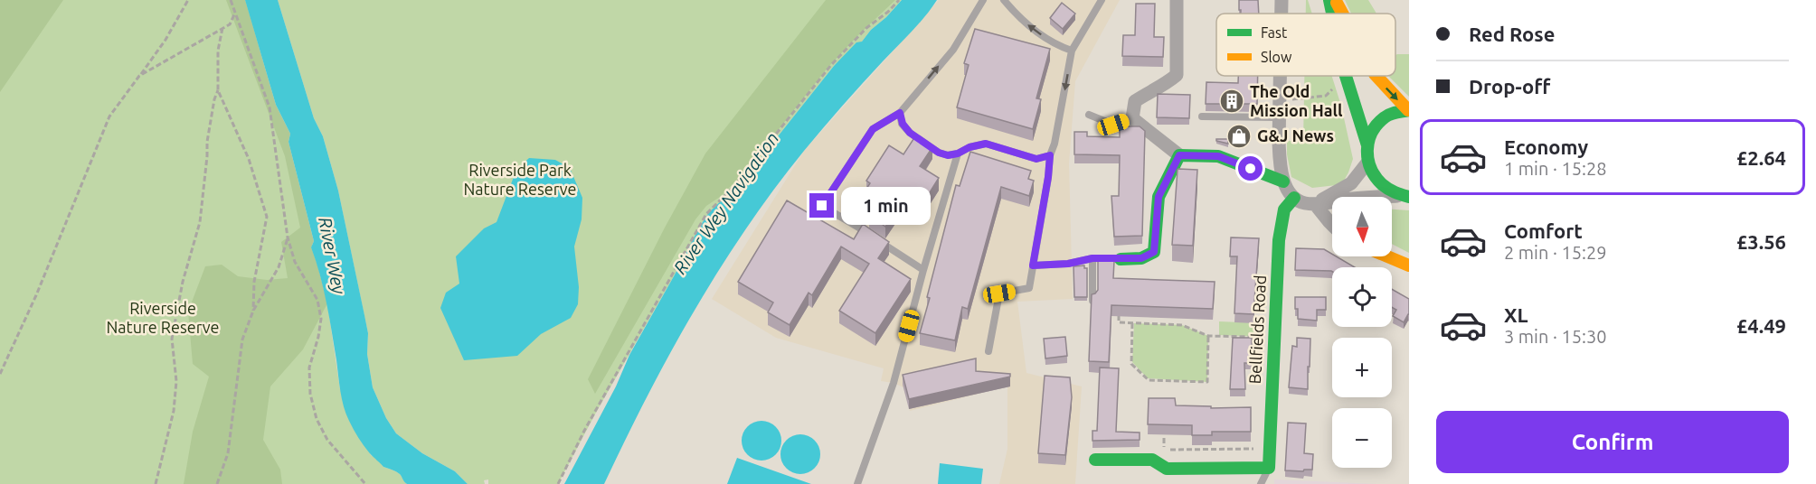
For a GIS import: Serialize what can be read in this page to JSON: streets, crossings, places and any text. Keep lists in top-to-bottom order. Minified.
{"streets":{"street":["Bellfields Road"]},"water":["River Wey Navigation","River Wey"],"parks":["Riverside Park Nature Reserve","Riverside Nature Reserve"],"places":{"building":["The Old Mission Hall"],"shop":["G&J News"]},"legend":["Fast","Slow"],"north":"bottom","page":{"banner":["Red Rose","Drop-off"],"list":[{"name":"Economy","note":"1 min · 15:28","value":"£2.64"},{"name":"Comfort","note":"2 min · 15:29","value":"£3.56"},{"name":"XL","note":"3 min · 15:30","value":"£4.49"}],"bubble":"1 min","map_buttons":["+","−"],"buttons":"Confirm"}}
